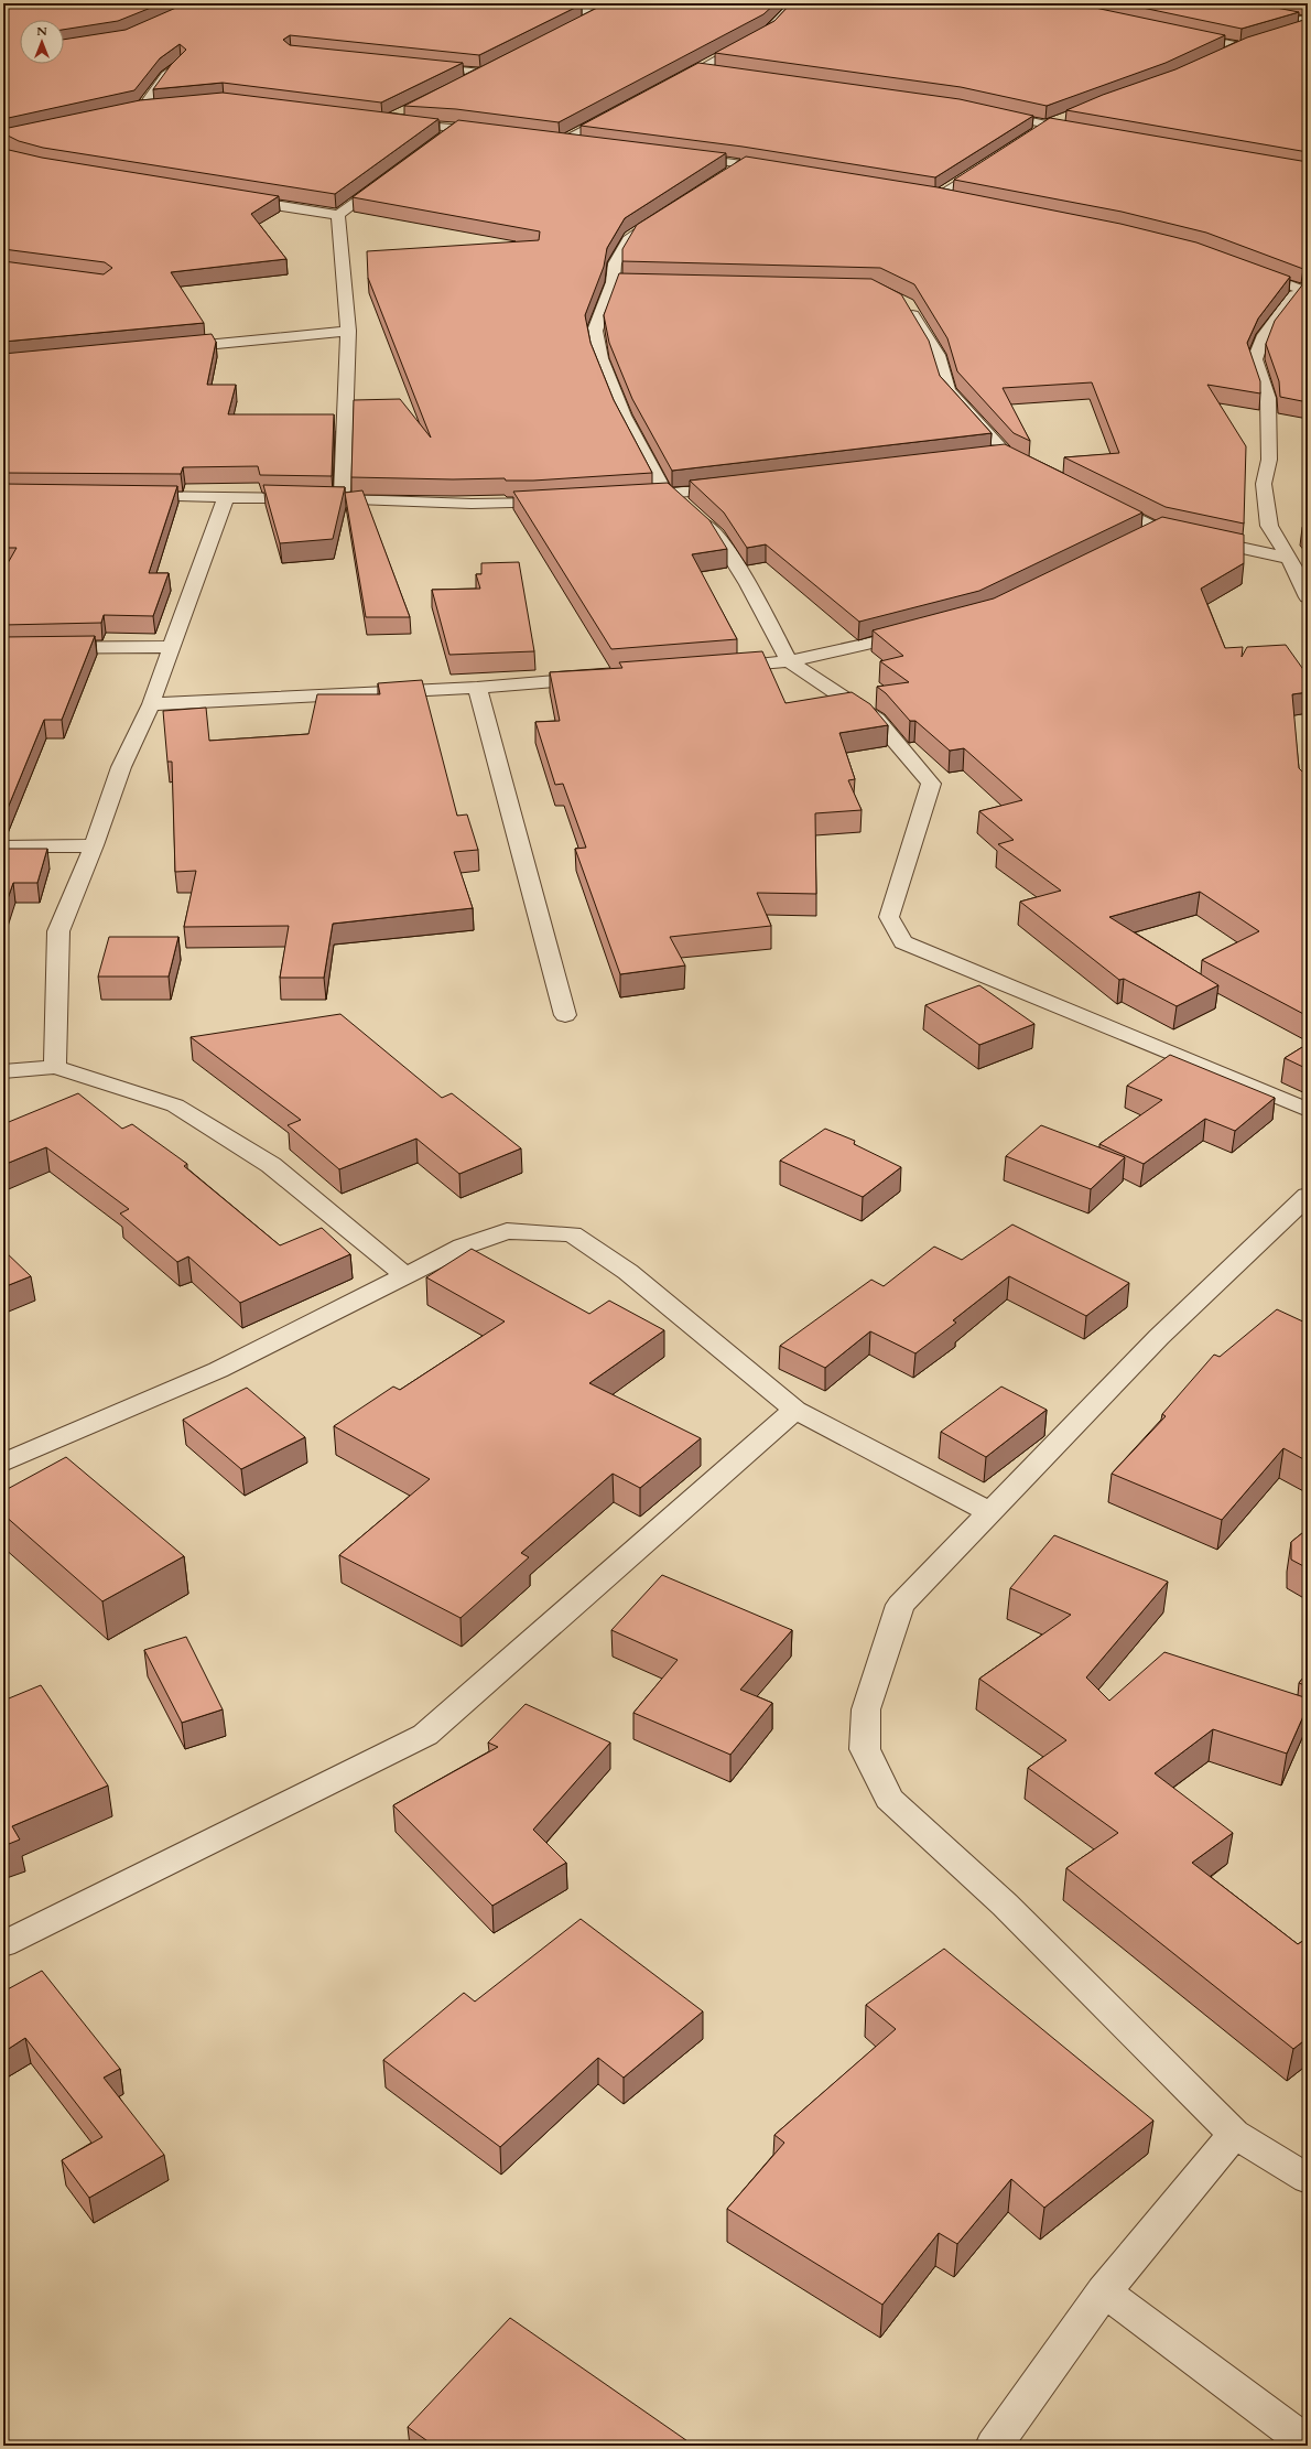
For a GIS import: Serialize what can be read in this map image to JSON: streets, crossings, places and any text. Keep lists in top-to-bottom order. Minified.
{"north":"top"}
